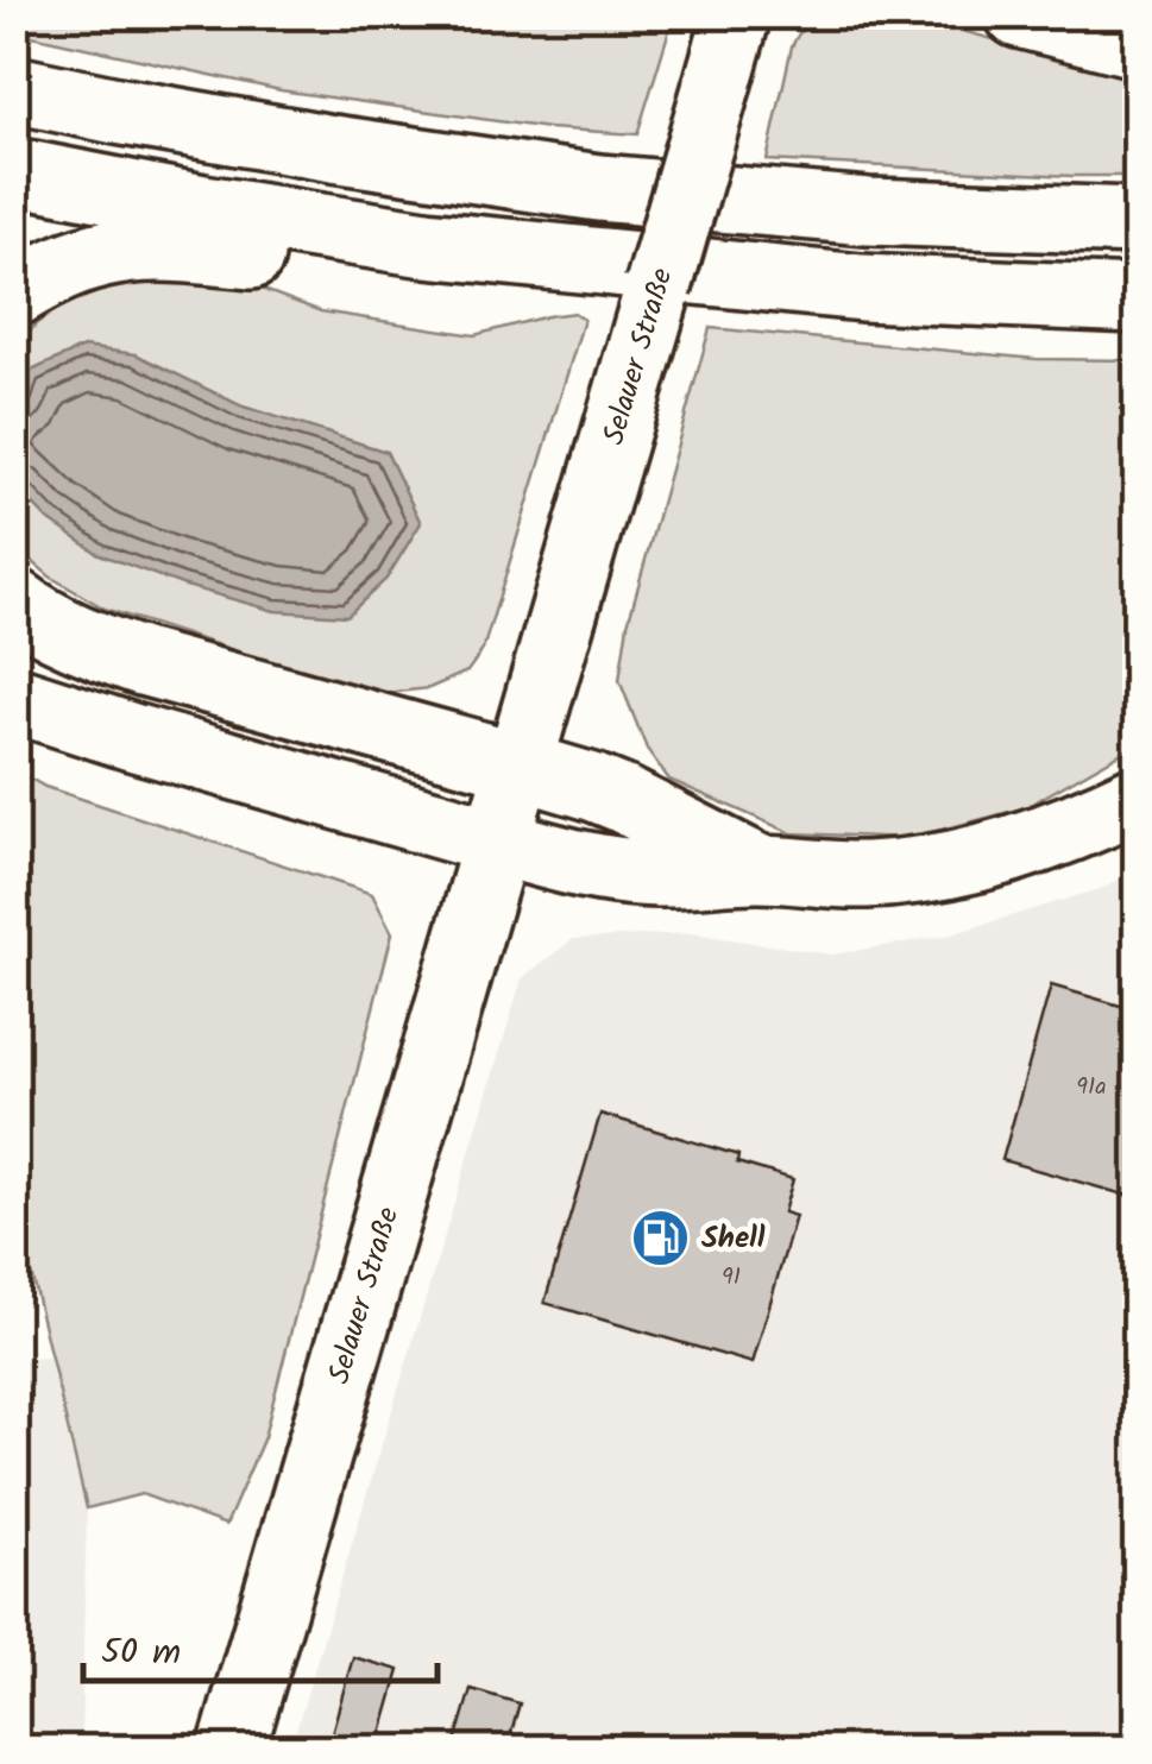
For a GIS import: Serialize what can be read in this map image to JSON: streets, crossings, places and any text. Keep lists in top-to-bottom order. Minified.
{"streets":{"main road":["Selauer Straße"]},"places":{"fuel station":["Shell"]},"house_numbers":["91a","91"],"scale_bar":"50 m"}
